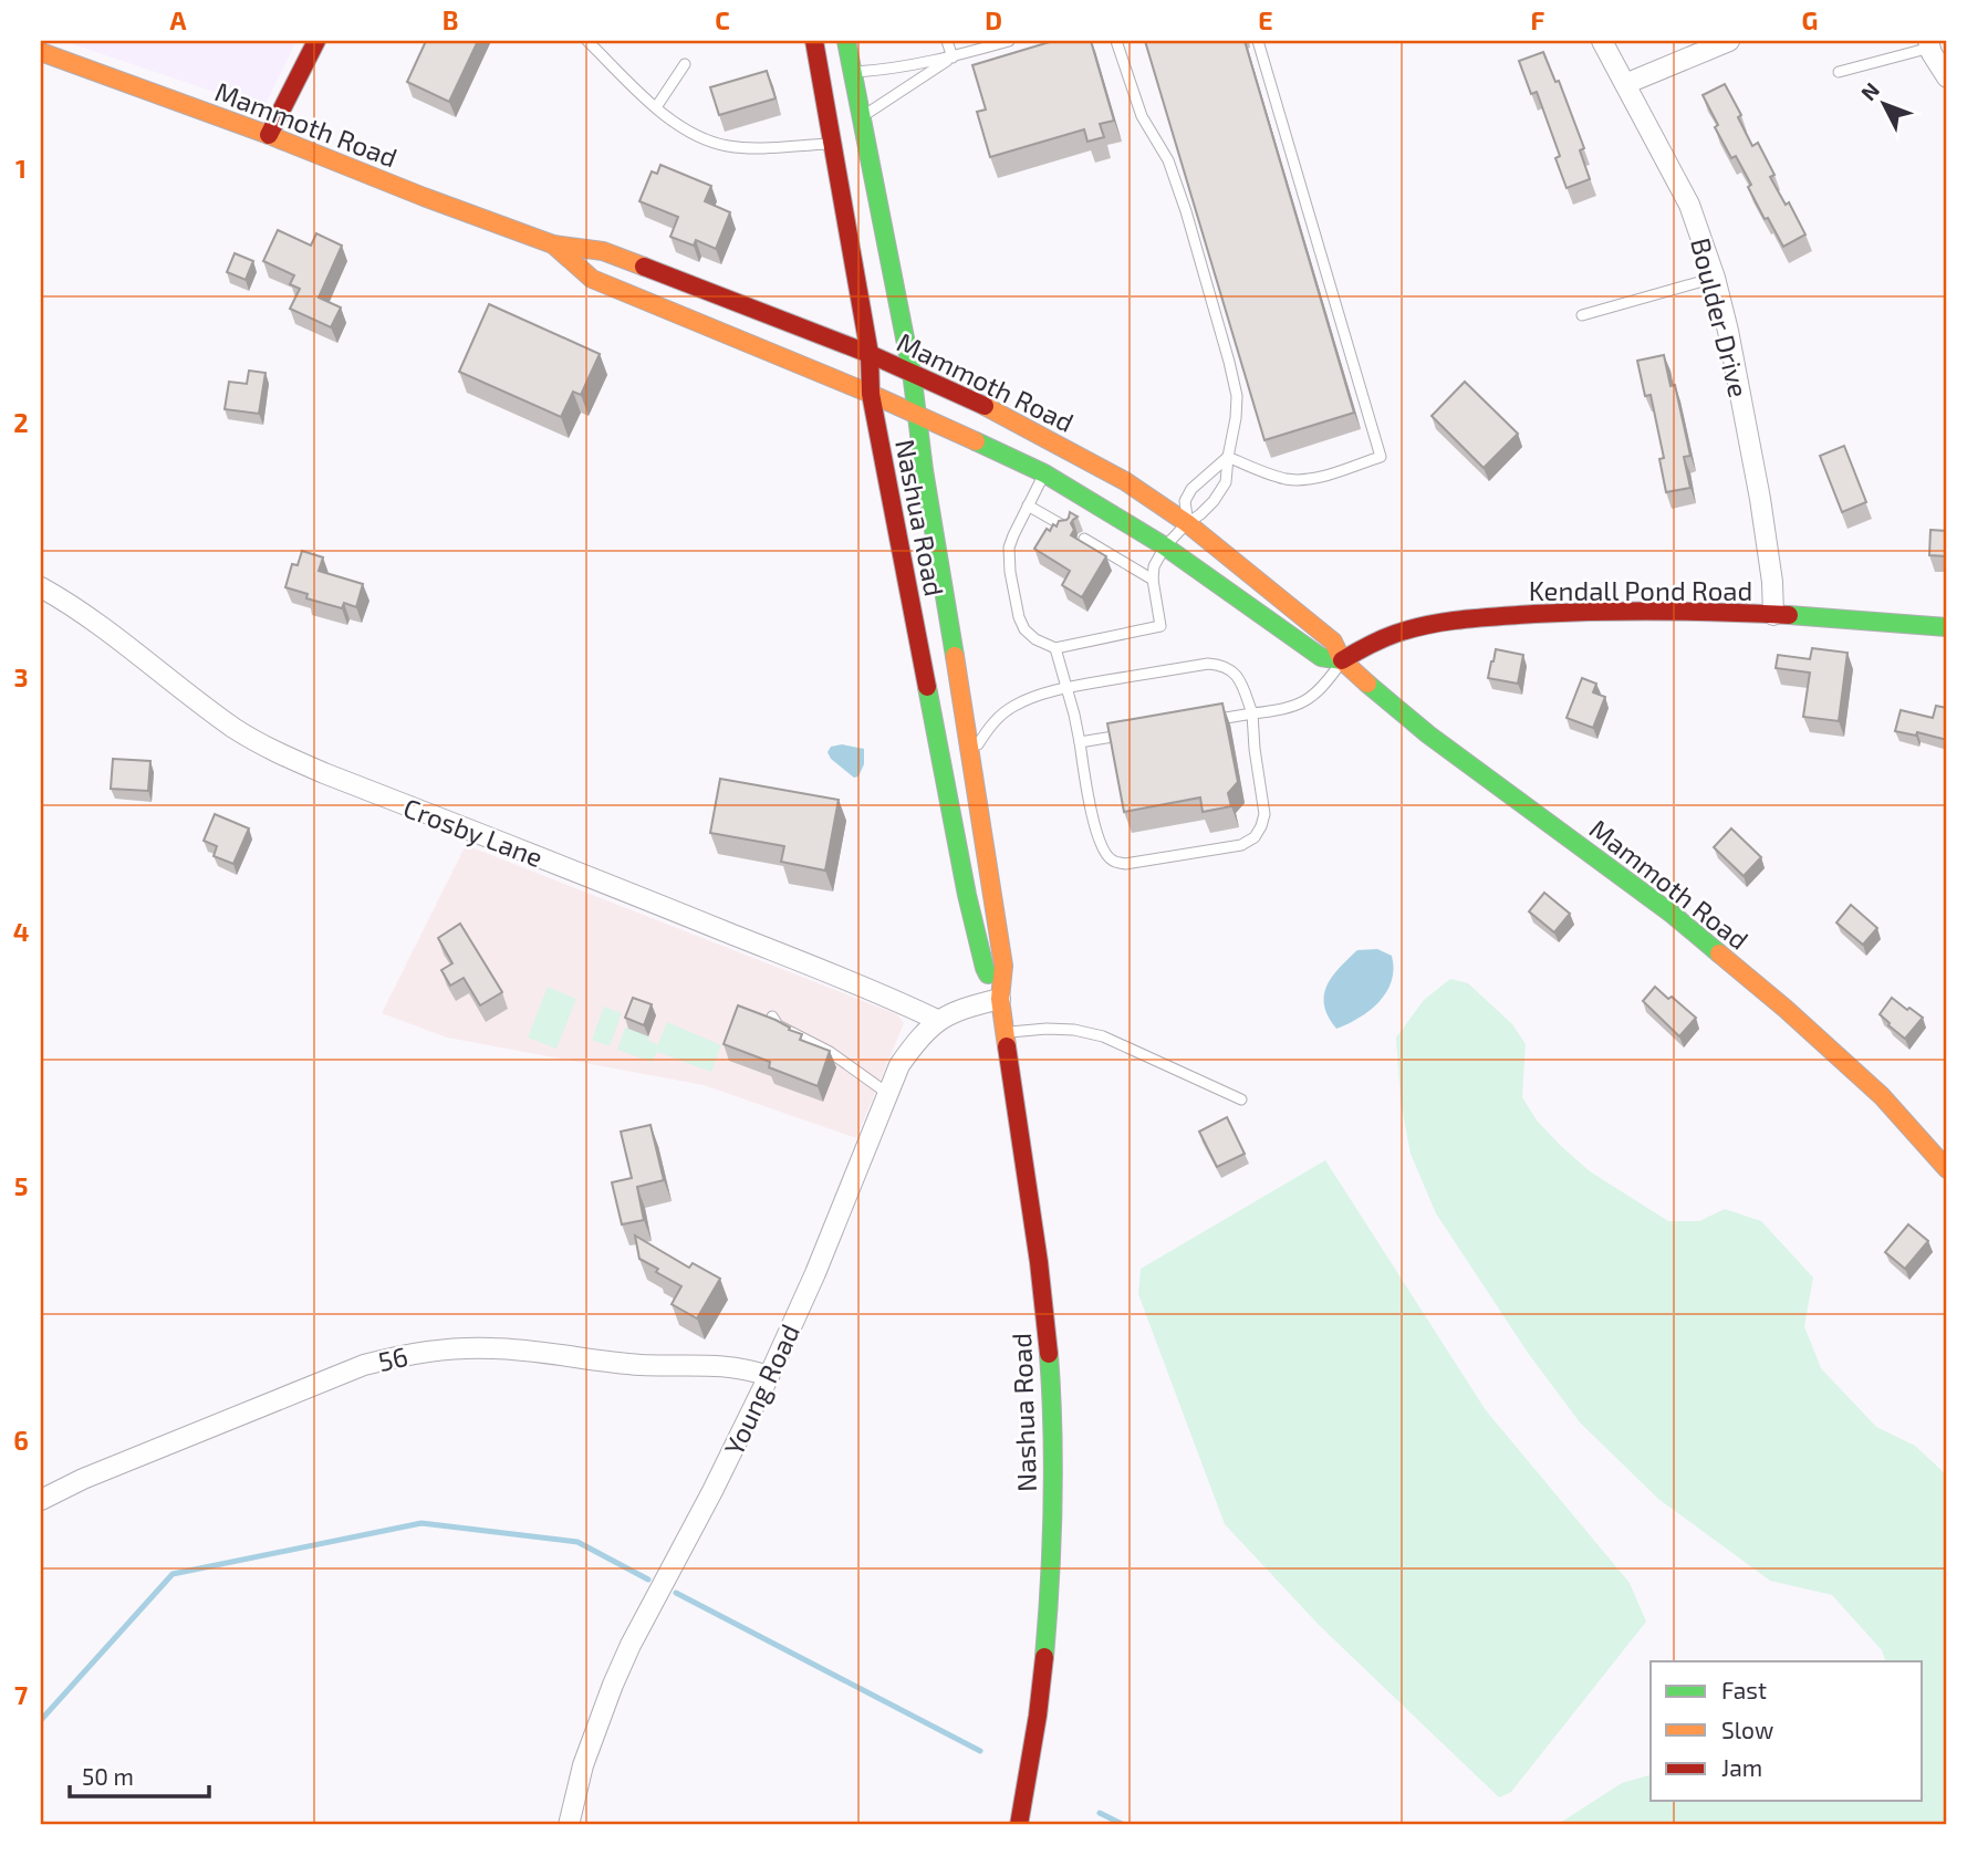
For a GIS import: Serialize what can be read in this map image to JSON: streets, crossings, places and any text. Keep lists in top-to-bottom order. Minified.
{"streets":{"main road":["Mammoth Road","Nashua Road","Kendall Pond Road"],"street":["Boulder Drive","Crosby Lane","56","Young Road"]},"crossings":[["Mammoth Road","Nashua Road"],["Mammoth Road","Kendall Pond Road"],["Boulder Drive","Kendall Pond Road"],["Nashua Road","Young Road"],["Crosby Lane","Young Road"],["56","Young Road"]],"legend":["Fast","Slow","Jam"],"scale_bar":"50 m","north":"top left","grid":{"columns":["A","B","C","D","E","F","G"],"rows":["1","2","3","4","5","6","7"]}}
